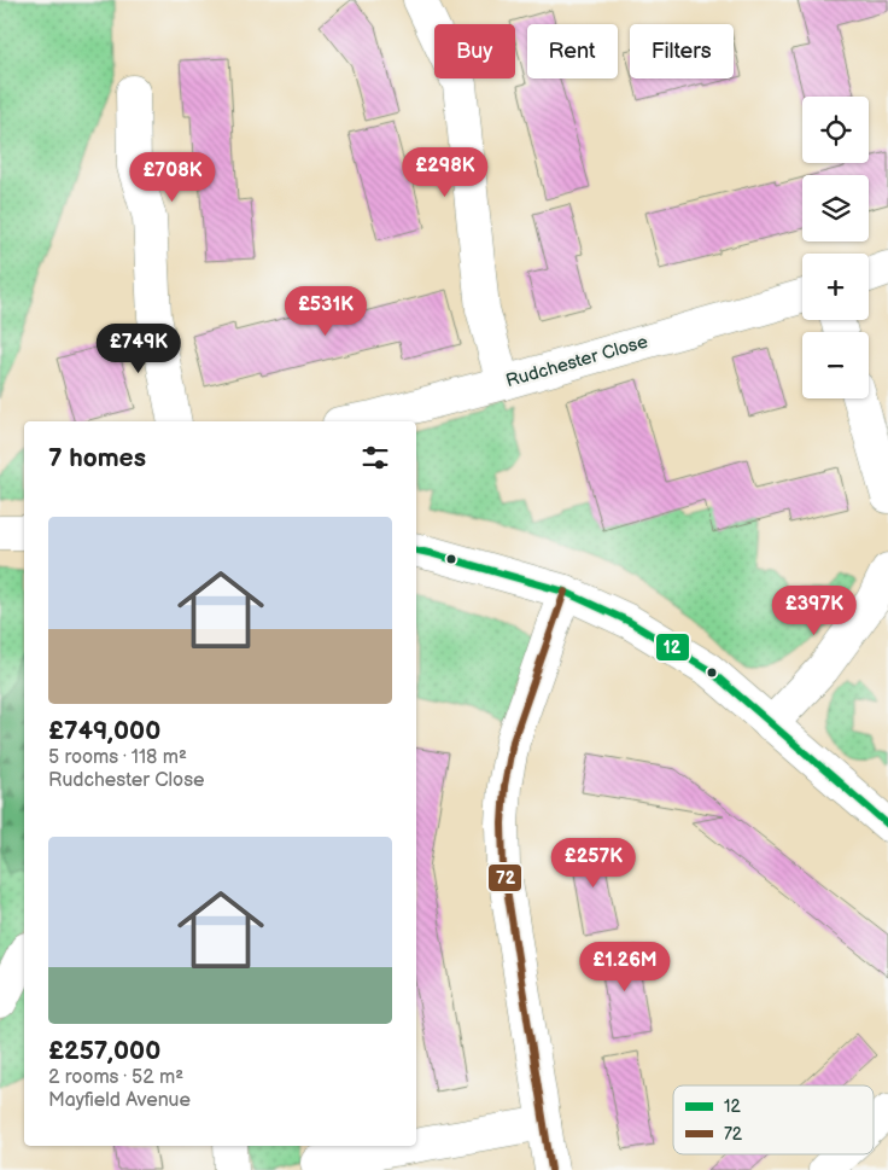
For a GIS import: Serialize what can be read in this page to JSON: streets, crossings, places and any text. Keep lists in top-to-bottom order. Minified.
{"streets":{"street":["Rudchester Close"]},"lines":["transit line 12","transit line 72"],"legend":["12","72"],"page":{"chip":["Buy","Rent","Filters"],"map_buttons":["+","−"],"price":["£298K","£708K","£531K","£749K","£397K","£257K","£1.26M"],"heading":"7 homes","list":[{"name":"£749,000","note":"5 rooms · 118 m² · Rudchester Close"},{"name":"£257,000","note":"2 rooms · 52 m² · Mayfield Avenue"}]}}
